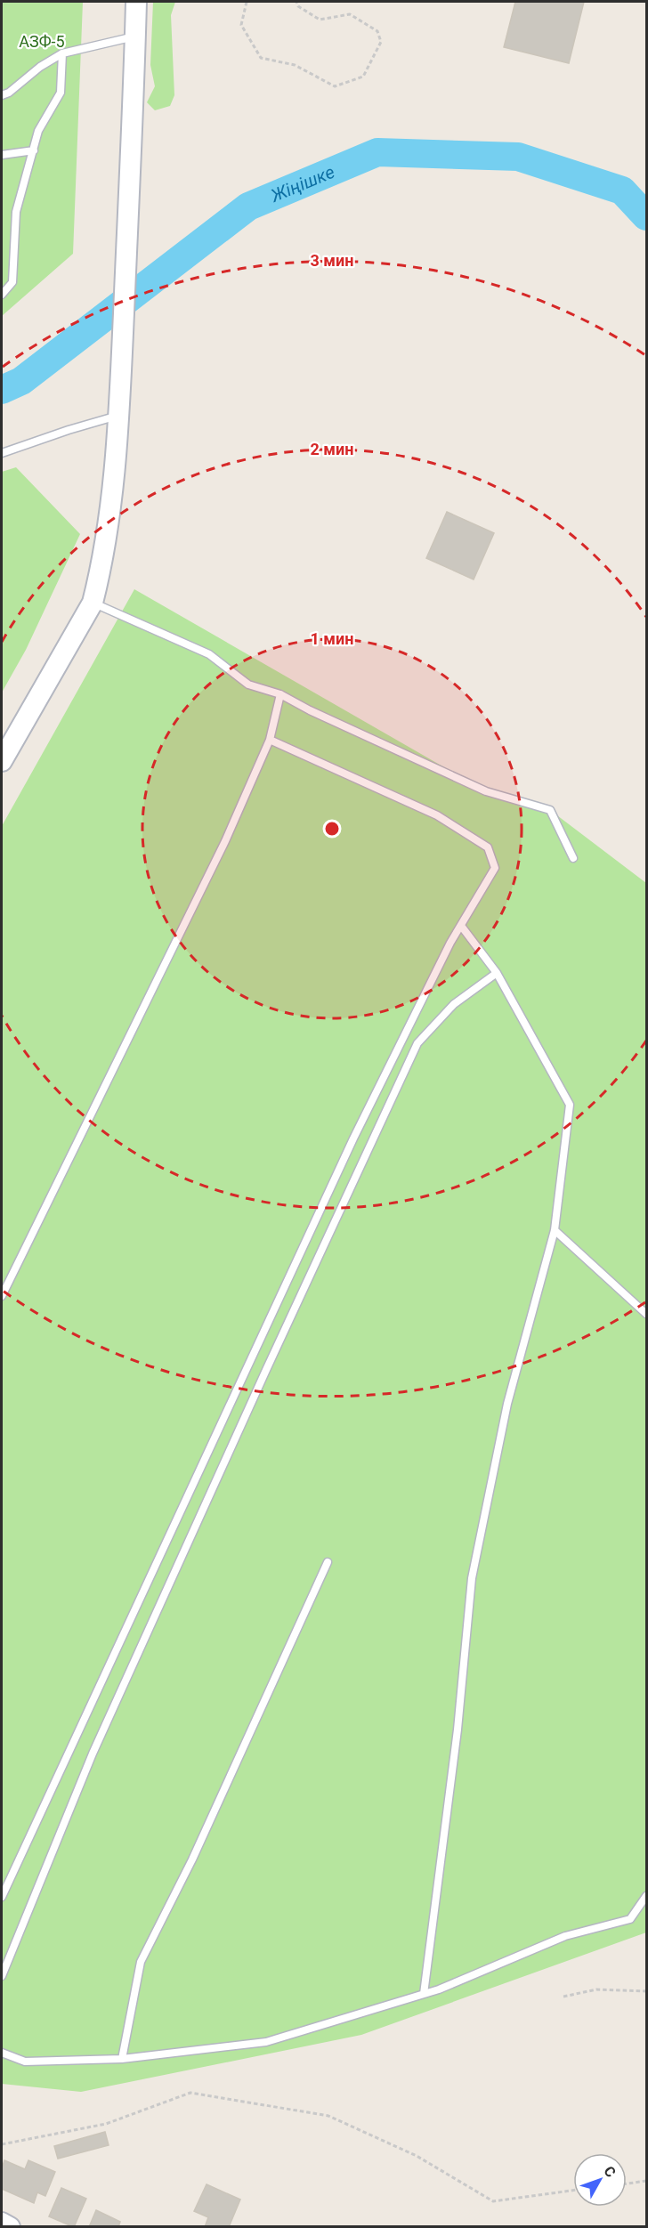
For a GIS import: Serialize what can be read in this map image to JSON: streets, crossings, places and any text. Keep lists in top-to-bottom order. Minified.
{"water":["Жіңішке"],"parks":["АЗФ-5"],"north":"top right","rings":["3 мин","2 мин","1 мин"]}
